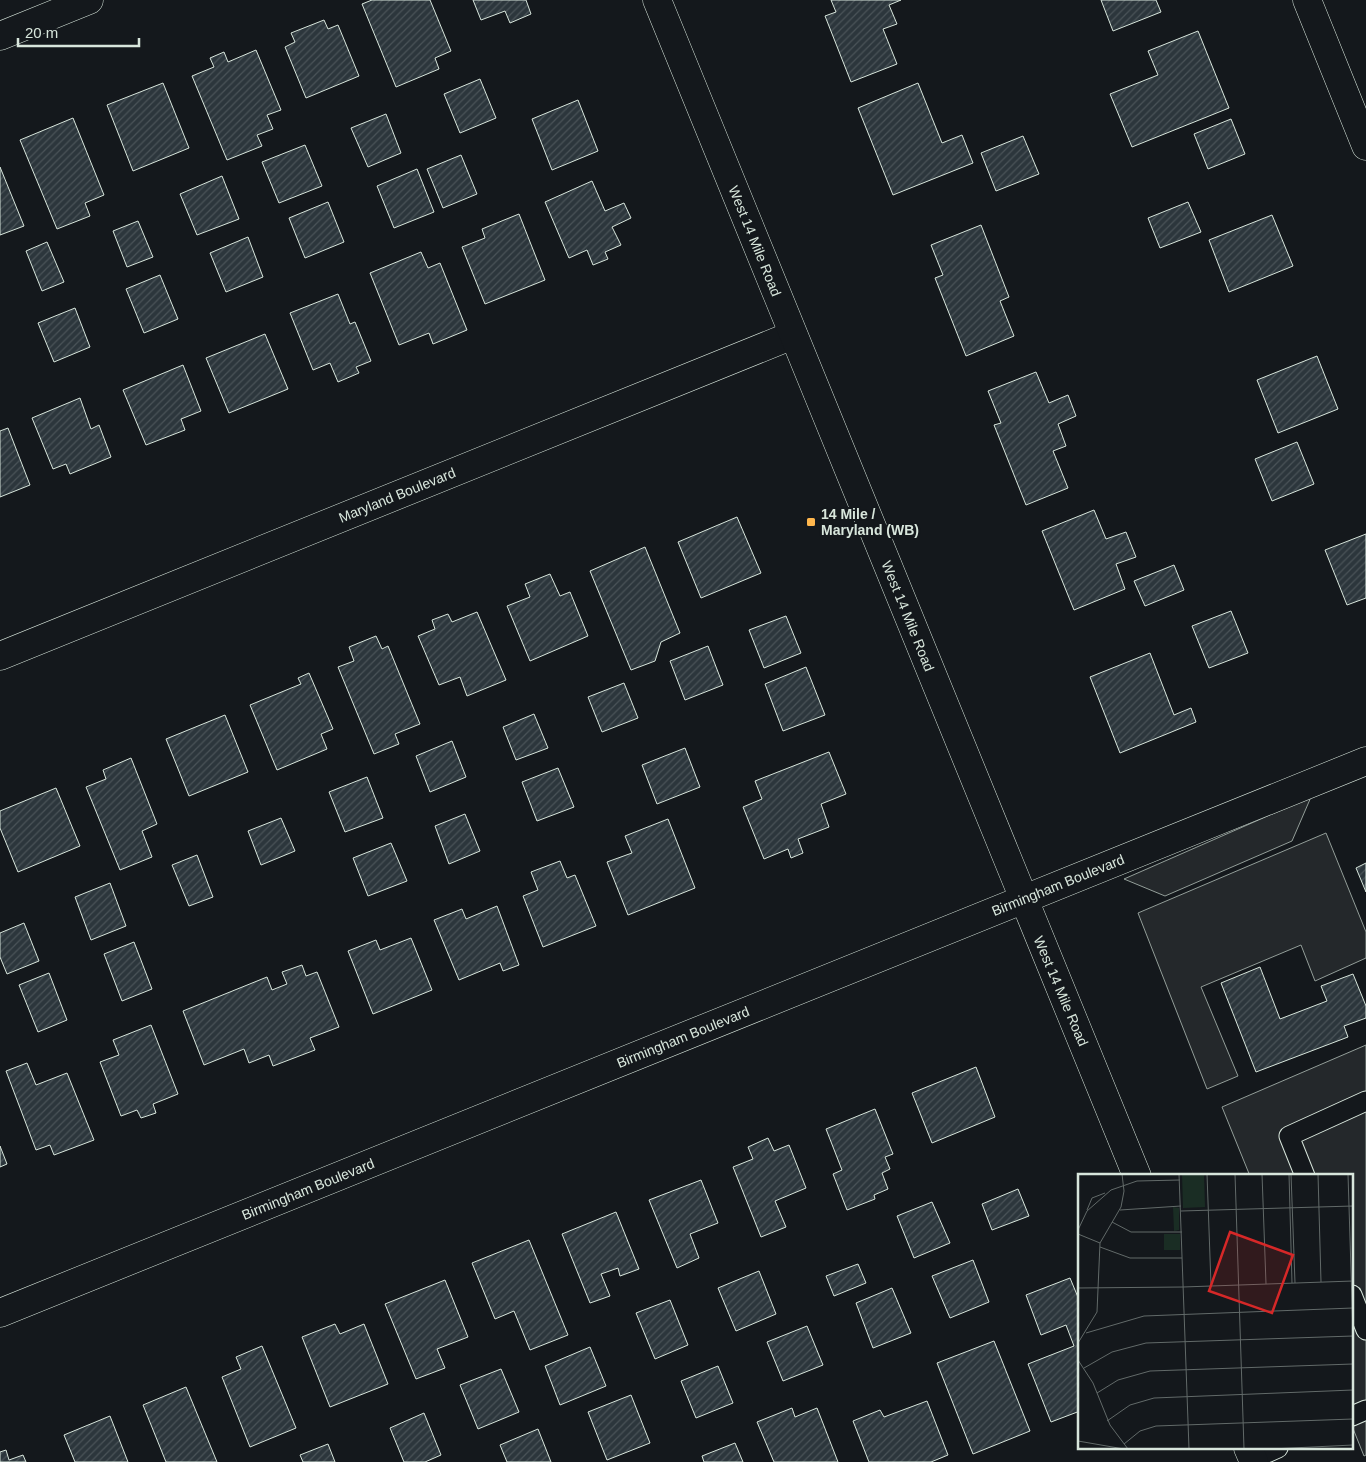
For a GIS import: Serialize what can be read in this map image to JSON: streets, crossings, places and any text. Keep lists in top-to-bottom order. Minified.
{"streets":{"street":["West 14 Mile Road","Maryland Boulevard","Birmingham Boulevard"]},"crossings":[["West 14 Mile Road","Maryland Boulevard"],["West 14 Mile Road","Birmingham Boulevard"]],"places":{"transit":["14 Mile / Maryland (WB)"]},"scale_bar":"20 m"}
